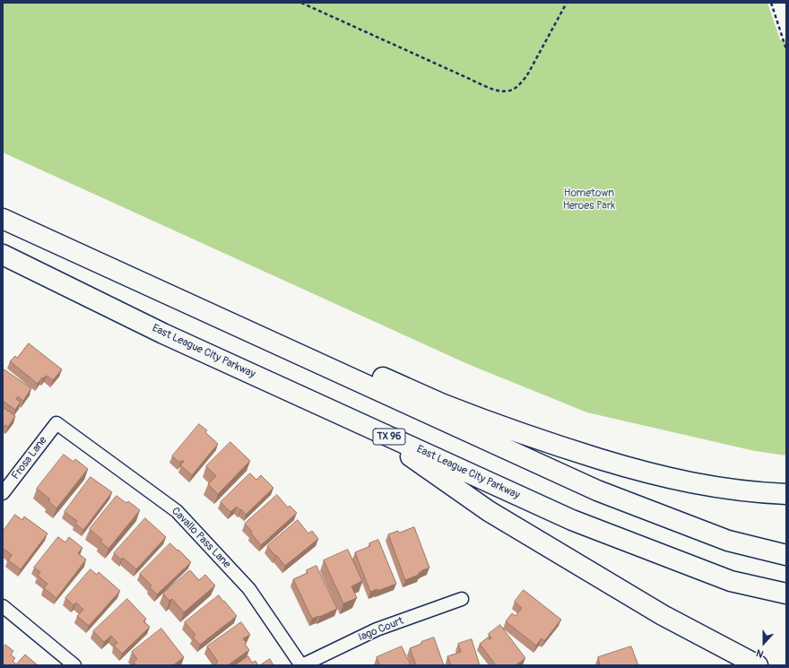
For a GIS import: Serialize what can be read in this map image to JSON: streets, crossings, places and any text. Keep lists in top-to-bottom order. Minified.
{"streets":{"main road":["East League City Parkway","TX 96"],"street":["Frosa Lane","Cavallo Pass Lane","Iago Court"]},"crossings":[["Frosa Lane","Cavallo Pass Lane"],["Cavallo Pass Lane","Iago Court"]],"parks":["Hometown Heroes Park"],"north":"bottom"}
